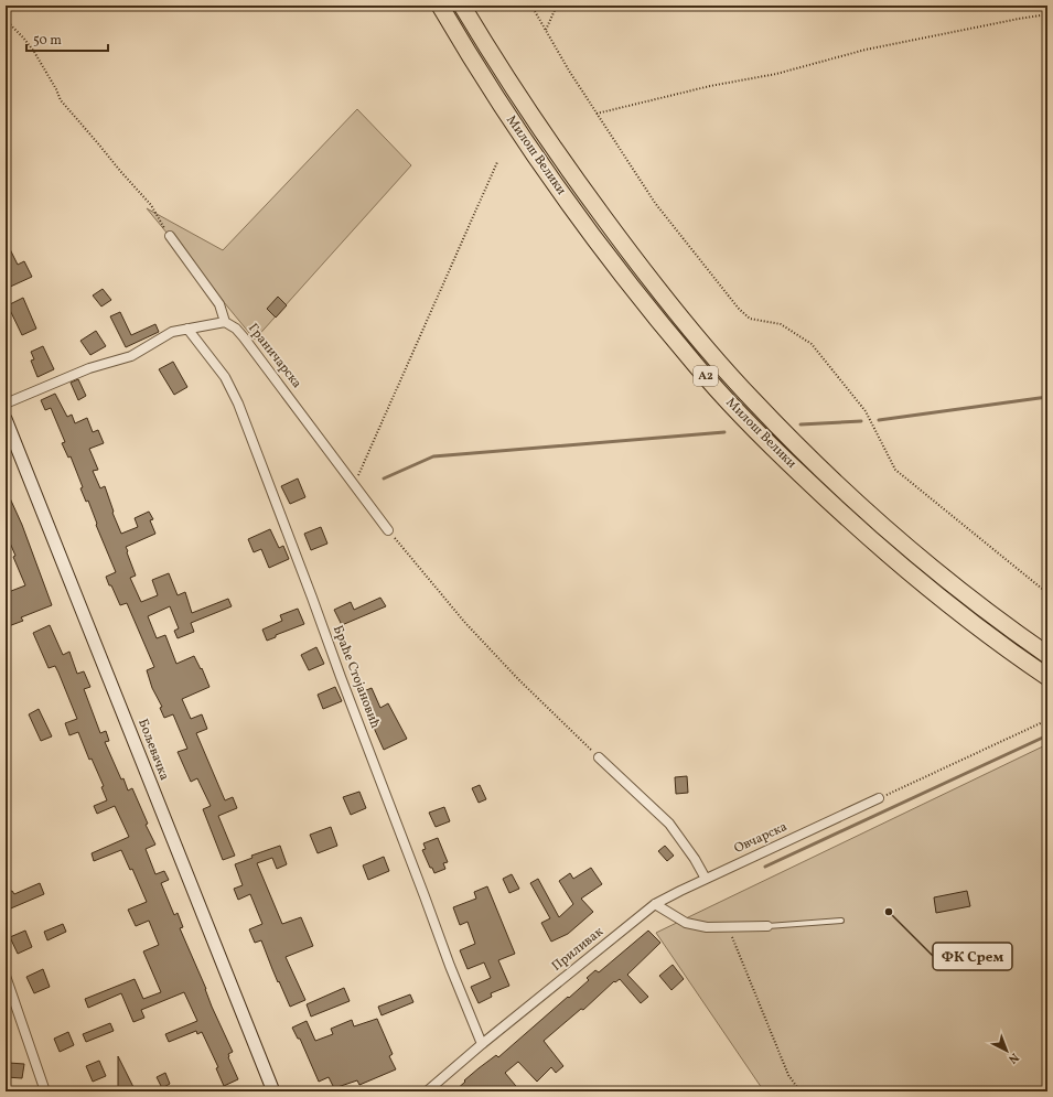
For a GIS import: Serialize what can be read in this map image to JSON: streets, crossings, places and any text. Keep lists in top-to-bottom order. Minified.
{"streets":{"highway":["Милош Велики","A2"],"main road":["Бољевачка"],"street":["Граничарска","Браће Стојановић","Овчарска","Приливак"]},"crossings":[["Браће Стојановић","Приливак"],["Овчарска","Приливак"]],"places":["ФК Срем"],"scale_bar":"50 m","north":"bottom right"}
